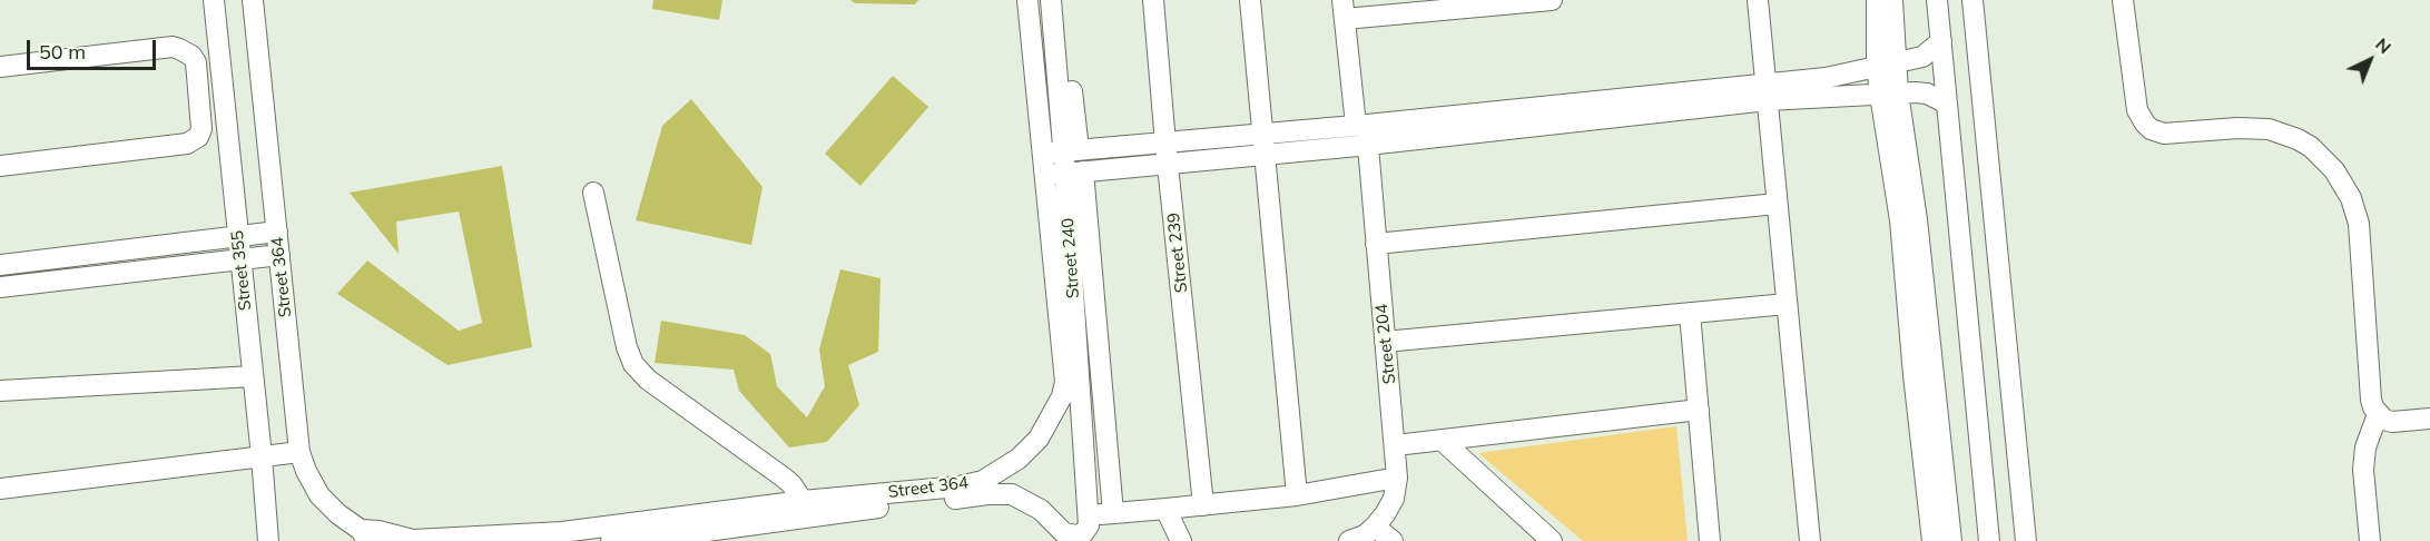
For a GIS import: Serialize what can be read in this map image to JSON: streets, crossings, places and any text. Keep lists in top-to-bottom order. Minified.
{"streets":{"street":["Street 239","Street 240","Street 355","Street 364","Street 204"]},"crossings":[["Street 240","Street 364"]],"scale_bar":"50 m","north":"top right"}
